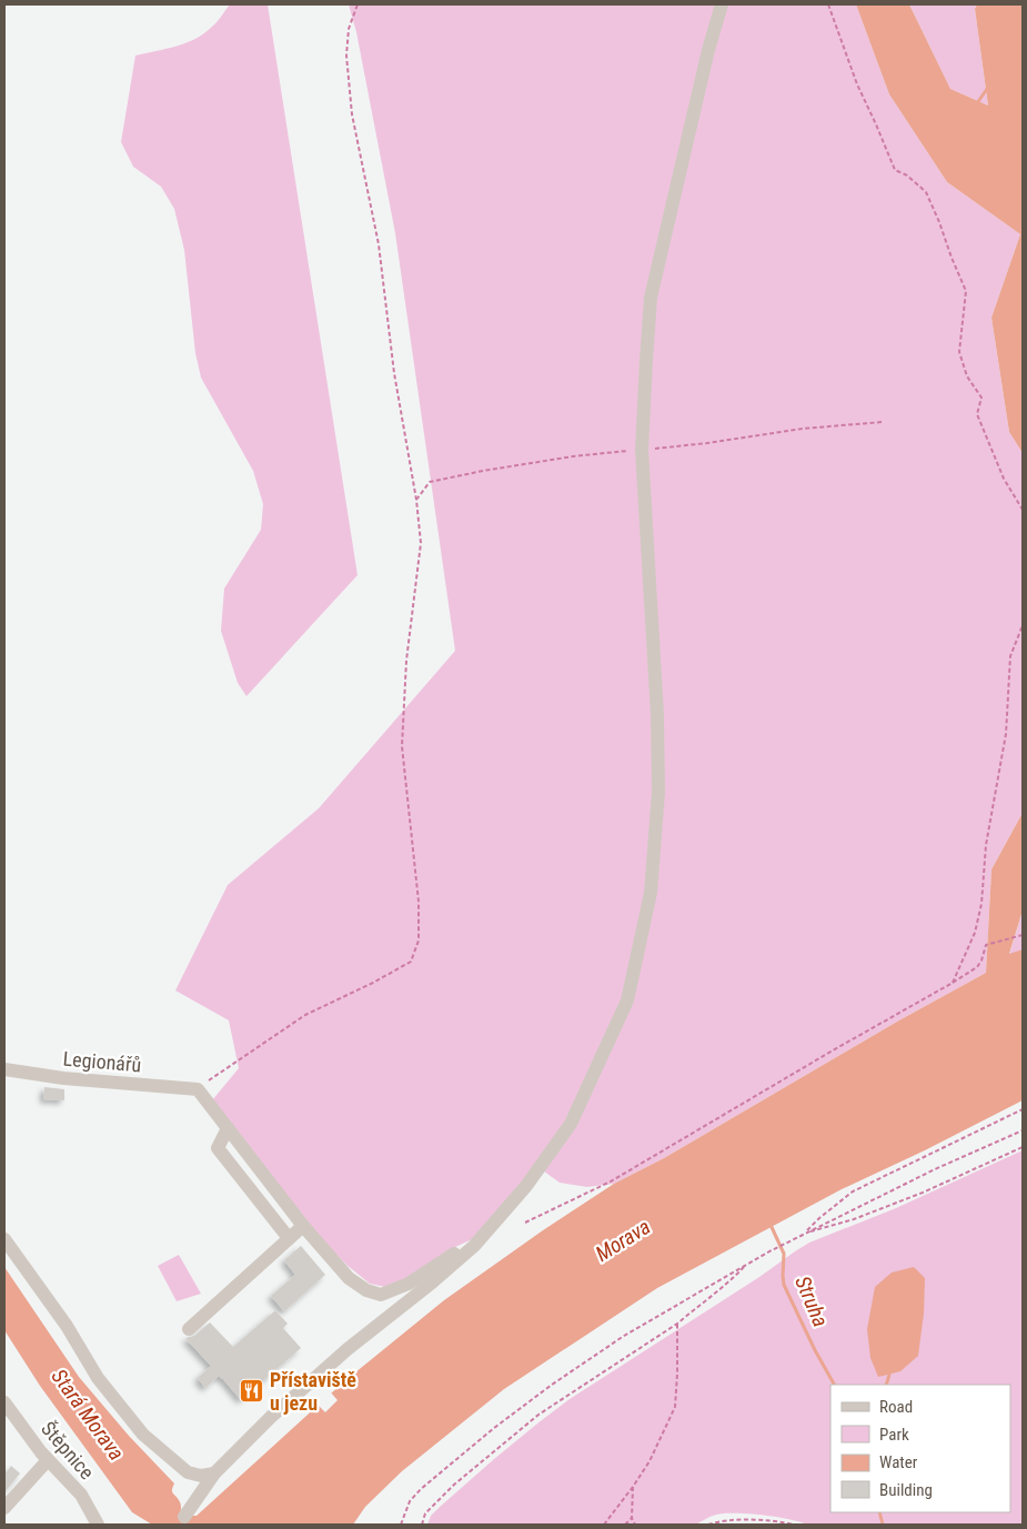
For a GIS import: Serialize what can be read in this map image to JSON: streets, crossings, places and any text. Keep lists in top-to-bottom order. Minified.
{"streets":{"street":["Legionářů","Štěpnice"]},"water":["Morava","Struha","Stará Morava"],"places":{"restaurant":["Přístaviště u jezu"]},"legend":["Road","Park","Water","Building"]}
